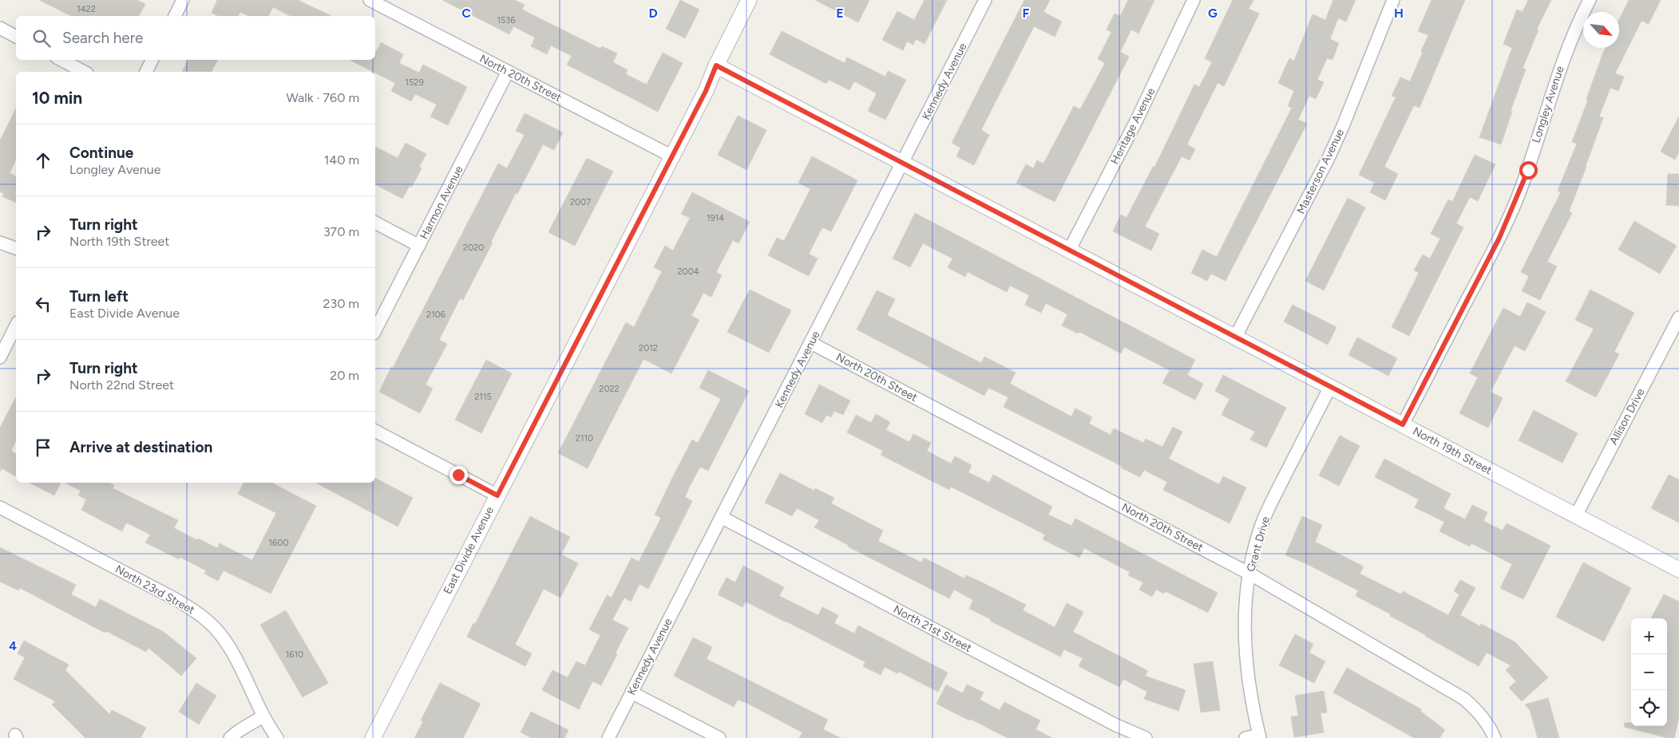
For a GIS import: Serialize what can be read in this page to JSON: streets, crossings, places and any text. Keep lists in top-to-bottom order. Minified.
{"streets":{"street":["North 20th Street","Kennedy Avenue","Longley Avenue","Heritage Avenue","Masterson Avenue","Harmon Avenue","Allison Drive","North 19th Street","Grant Drive","East Divide Avenue","North 23rd Street","North 21st Street"]},"crossings":[["North 20th Street","Kennedy Avenue"],["North 20th Street","Harmon Avenue"],["North 20th Street","Grant Drive"],["North 20th Street","East Divide Avenue"],["Kennedy Avenue","North 19th Street"],["Kennedy Avenue","North 21st Street"],["Longley Avenue","North 19th Street"],["Heritage Avenue","North 19th Street"],["Masterson Avenue","North 19th Street"],["Allison Drive","North 19th Street"],["North 19th Street","Grant Drive"],["North 19th Street","East Divide Avenue"]],"house_numbers":["1422","1536","1529","2007","1914","2020","2004","2106","2012","2022","2115","2110","1600","1610"],"north":"bottom right","page":{"search":"Search here","heading":["10 min","Walk · 760 m"],"list":[["Continue","Longley Avenue","140 m"],["Turn right","North 19th Street","370 m"],["Turn left","East Divide Avenue","230 m"],["Turn right","North 22nd Street","20 m"],"Arrive at destination"],"map_buttons":["+","−"]},"grid":{"columns":["C","D","E","F","G","H"],"rows":["4"]}}
